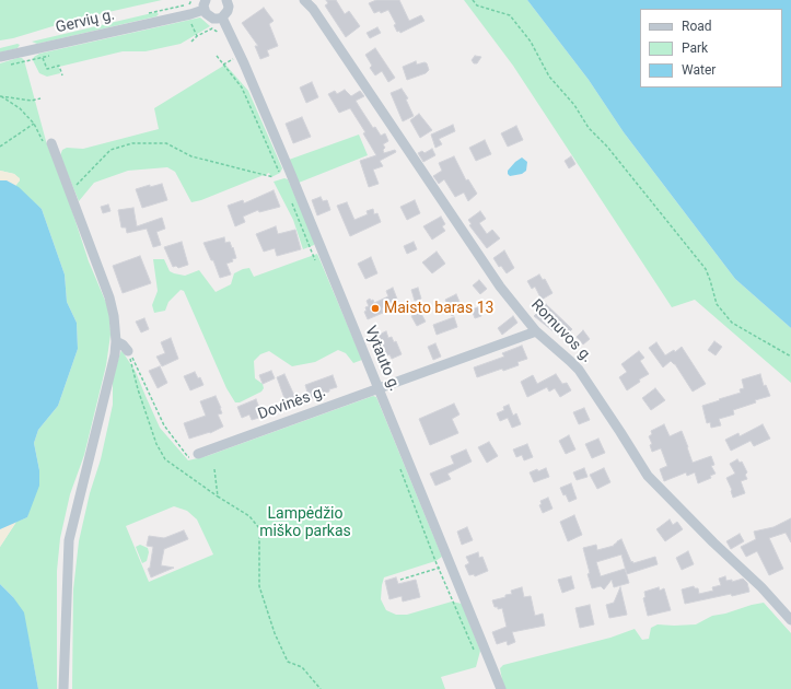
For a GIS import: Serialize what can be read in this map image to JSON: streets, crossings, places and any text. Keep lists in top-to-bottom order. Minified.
{"streets":{"street":["Gervių g.","Romuvos g.","Vytauto g.","Dovinės g."]},"crossings":[["Romuvos g.","Dovinės g."],["Vytauto g.","Dovinės g."]],"parks":["Lampėdžio miško parkas"],"places":["Maisto baras 13"],"legend":["Road","Park","Water"]}
